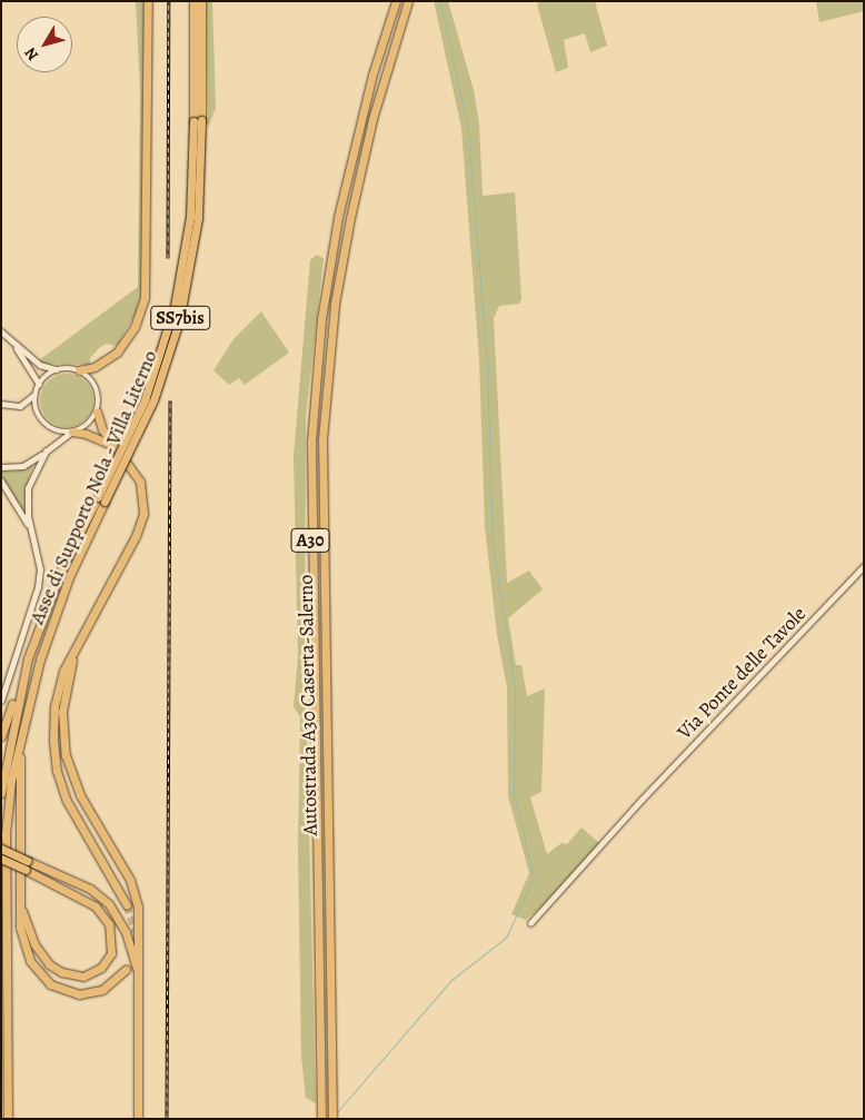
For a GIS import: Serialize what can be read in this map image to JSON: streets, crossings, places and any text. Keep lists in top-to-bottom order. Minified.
{"streets":{"highway":["SS7bis","Asse di Supporto Nola - Villa Literno","A30","Autostrada A30 Caserta-Salerno"],"street":["Via Ponte delle Tavole"]},"north":"bottom left"}
